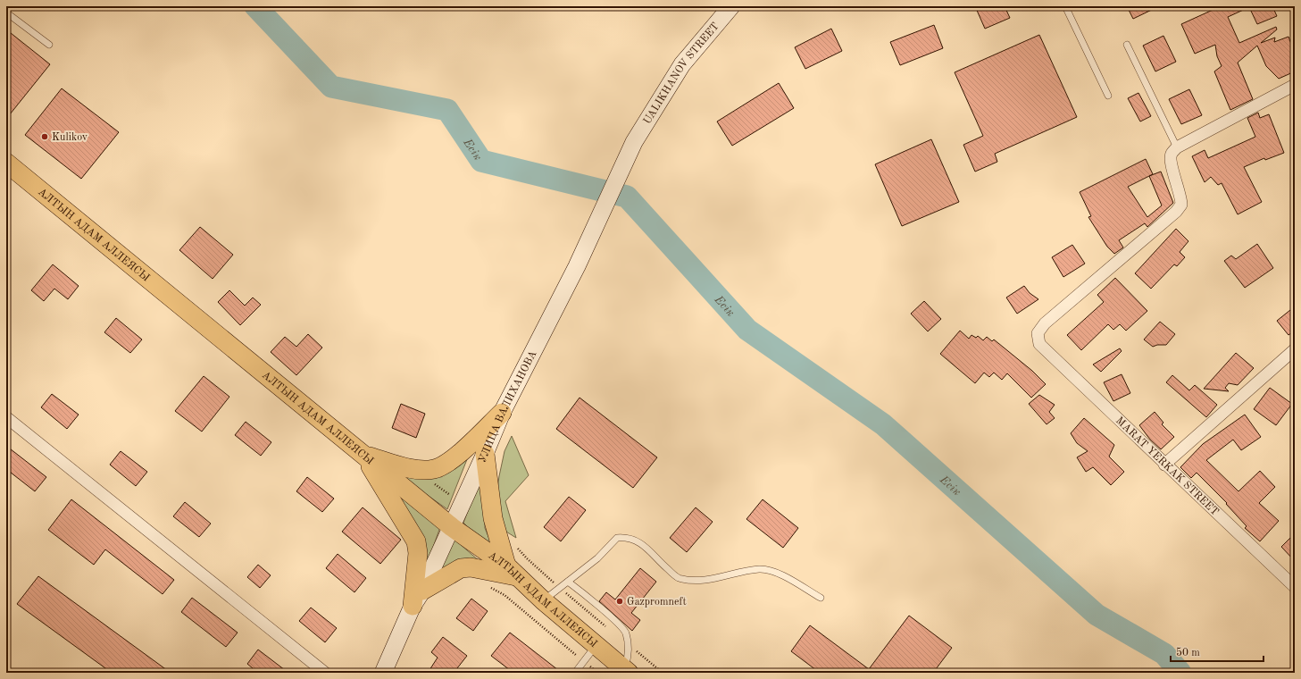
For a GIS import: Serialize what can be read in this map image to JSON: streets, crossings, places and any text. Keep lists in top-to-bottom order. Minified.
{"streets":{"main road":["UALIKHANOV STREET","АЛТЫН АДАМ АЛЛЕЯСЫ","УЛИЦА ВАЛИХАНОВА"],"street":["MARAT YERKAK STREET"]},"crossings":[["UALIKHANOV STREET","УЛИЦА ВАЛИХАНОВА"],["АЛТЫН АДАМ АЛЛЕЯСЫ","УЛИЦА ВАЛИХАНОВА"]],"water":["Есік"],"places":["Kulikov","Gazpromneft"],"scale_bar":"50 m"}
